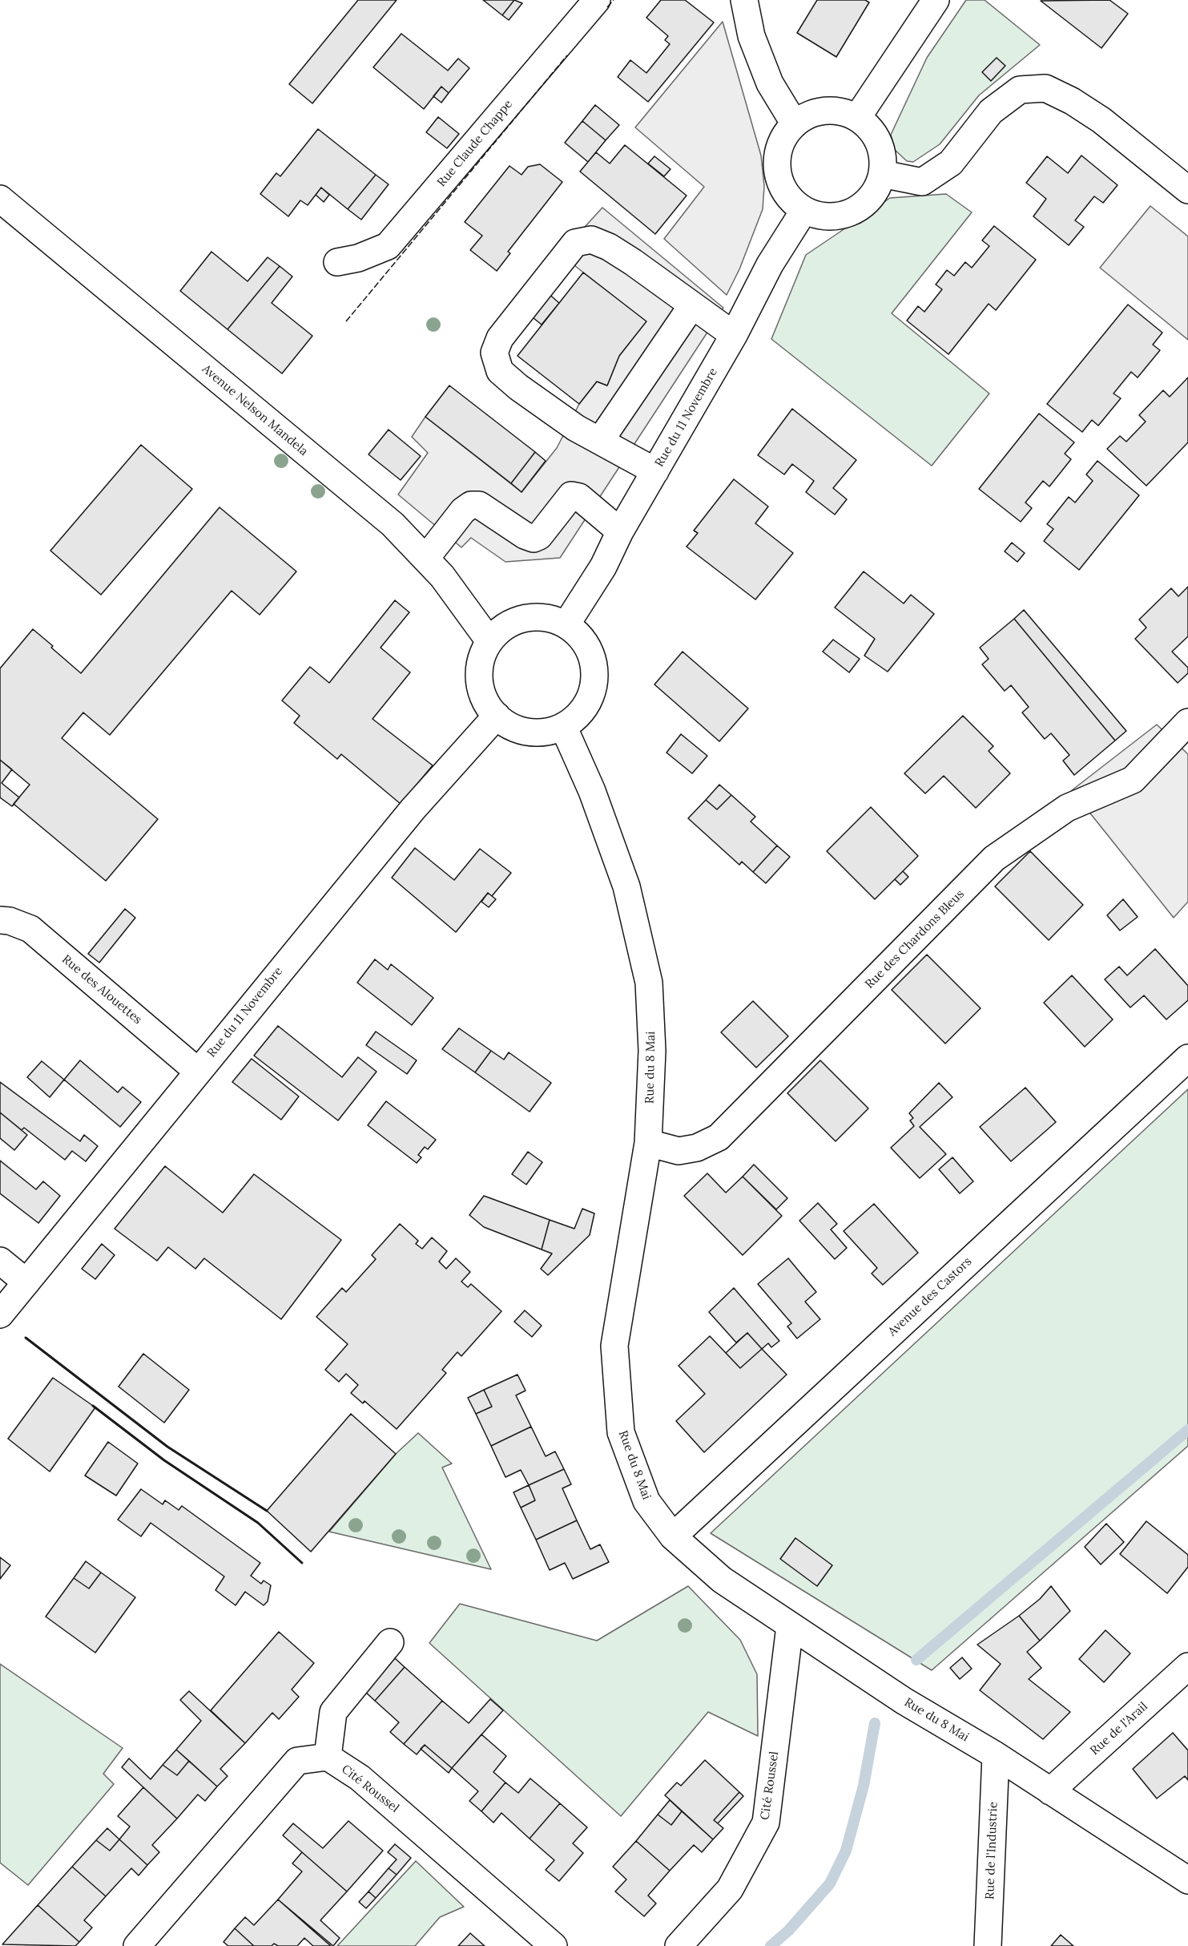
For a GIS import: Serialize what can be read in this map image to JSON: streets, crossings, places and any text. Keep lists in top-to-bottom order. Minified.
{"streets":{"street":["Rue Claude Chappe","Avenue Nelson Mandela","Rue du 11 Novembre","Rue des Chardons Bleus","Rue des Alouettes","Rue du 8 Mai","Avenue des Castors","Rue de l'Arail","Cité Roussel","Rue de l'Industrie"]},"crossings":[["Avenue Nelson Mandela","Rue du 11 Novembre"],["Avenue Nelson Mandela","Rue du 8 Mai"],["Rue du 11 Novembre","Rue des Alouettes"],["Rue du 11 Novembre","Rue du 8 Mai"],["Rue des Chardons Bleus","Rue du 8 Mai"],["Rue du 8 Mai","Avenue des Castors"],["Rue du 8 Mai","Rue de l'Arail"],["Rue du 8 Mai","Cité Roussel"],["Rue du 8 Mai","Rue de l'Industrie"]]}
